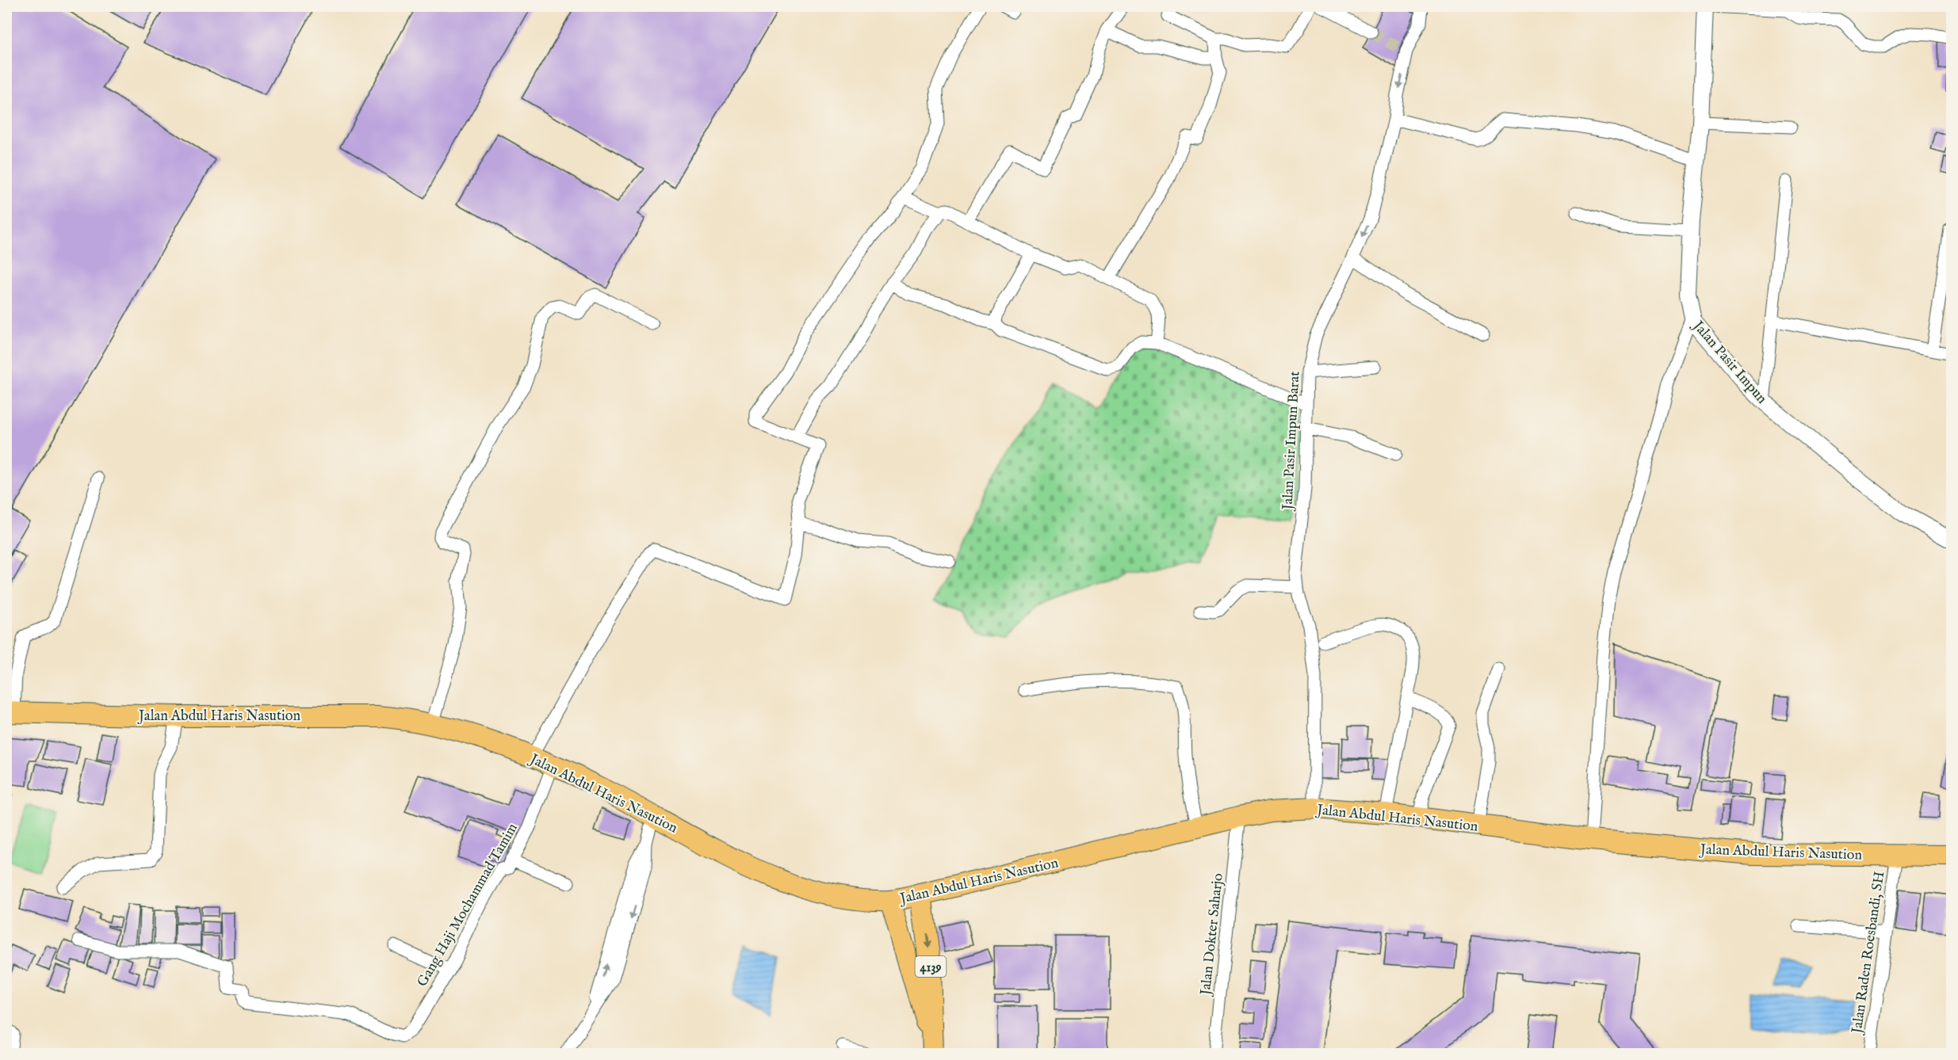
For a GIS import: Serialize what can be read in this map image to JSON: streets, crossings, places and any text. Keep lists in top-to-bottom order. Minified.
{"streets":{"main road":["Jalan Abdul Haris Nasution","4139"],"street":["Jalan Pasir Impun","Jalan Pasir Impun Barat","Gang Haji Mochammad Tamim","Jalan Dokter Saharjo","Jalan Raden Roesbandi, SH"]},"crossings":[["Jalan Pasir Impun Barat","Jalan Abdul Haris Nasution"],["Jalan Abdul Haris Nasution","Gang Haji Mochammad Tamim"],["Jalan Abdul Haris Nasution","Jalan Dokter Saharjo"],["Jalan Abdul Haris Nasution","Jalan Raden Roesbandi, SH"],["Jalan Abdul Haris Nasution","4139"]]}
